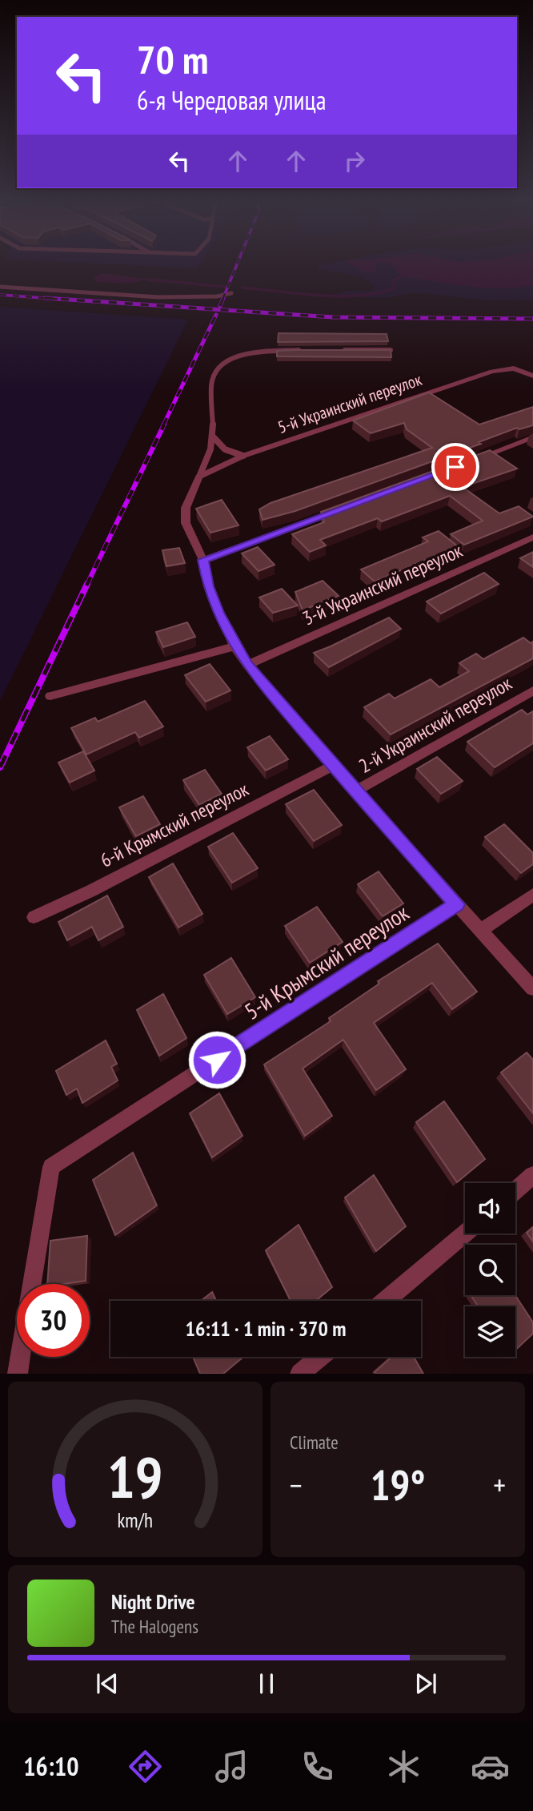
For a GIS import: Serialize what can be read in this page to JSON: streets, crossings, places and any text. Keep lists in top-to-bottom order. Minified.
{"streets":{"street":["5-й Украинский переулок","3-й Украинский переулок","2-й Украинский переулок","6-й Крымский переулок","5-й Крымский переулок"]},"page":{"turn":["70 m","6-я Чередовая улица"],"limit":"30","trip":"16:11 · 1 min · 370 m","tile":"Climate","heat":["−","19°","+"],"song":["Night Drive","The Halogens"],"tabs":"16:10","gauge":["19","km/h"]}}
